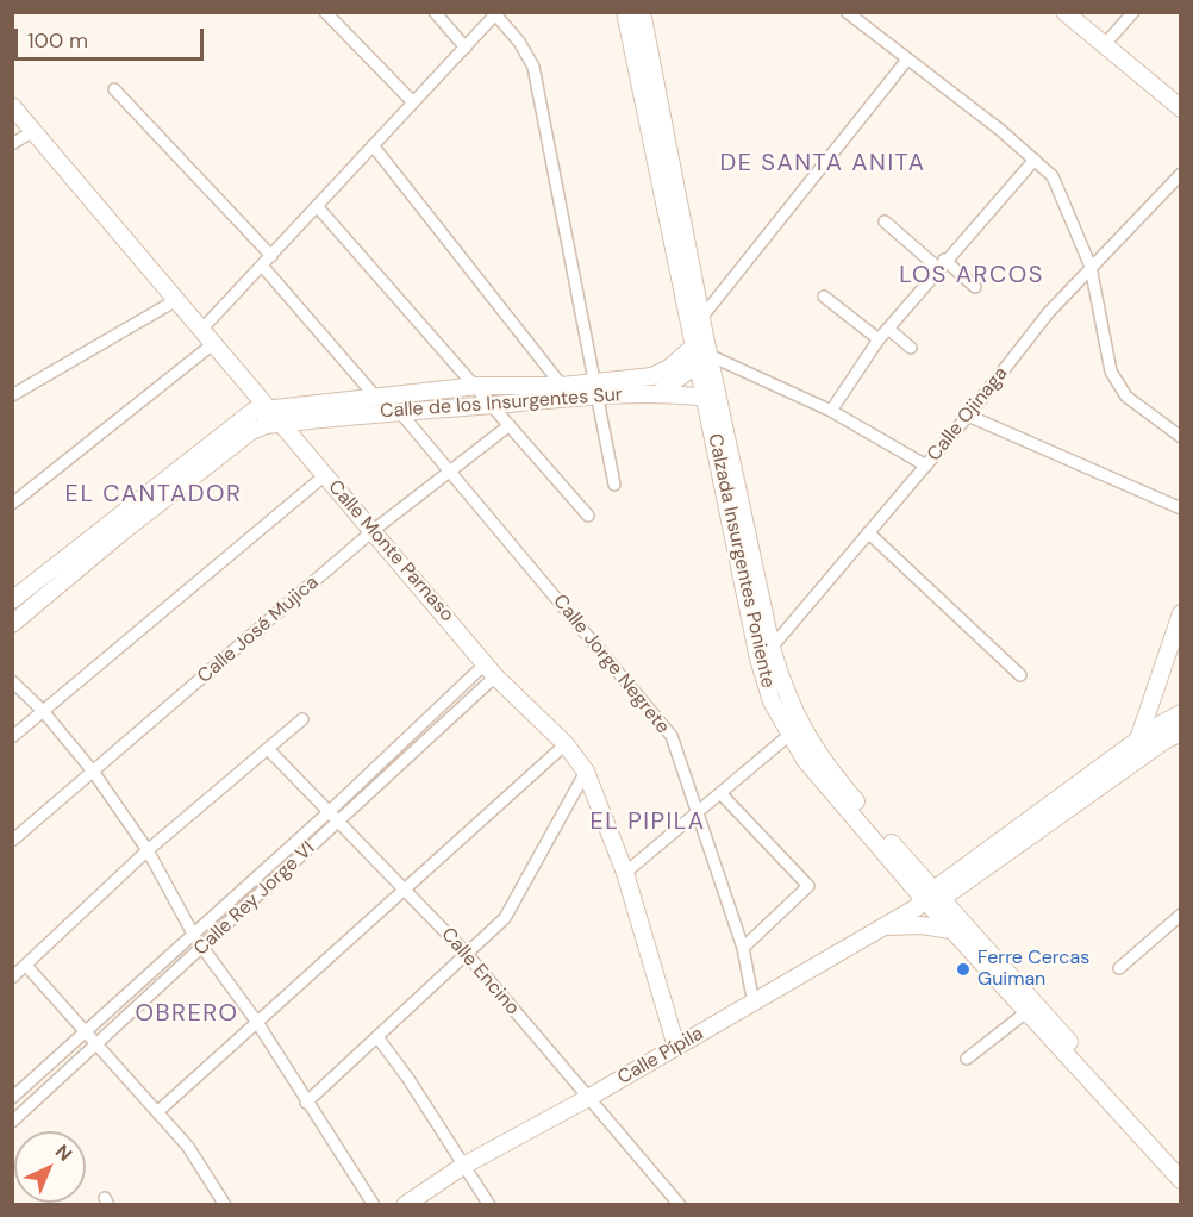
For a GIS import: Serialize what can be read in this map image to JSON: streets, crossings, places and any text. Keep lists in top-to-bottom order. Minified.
{"streets":{"street":["Calle de los Insurgentes Sur","Calle Ojinaga","Calle Monte Parnaso","Calzada Insurgentes Poniente","Calle José Mujica","Calle Jorge Negrete","Calle Rey Jorge VI","Calle Encino","Calle Pípila"]},"crossings":[["Calle de los Insurgentes Sur","Calle Monte Parnaso"],["Calle de los Insurgentes Sur","Calzada Insurgentes Poniente"],["Calle de los Insurgentes Sur","Calle Jorge Negrete"],["Calle Ojinaga","Calzada Insurgentes Poniente"],["Calle Monte Parnaso","Calle José Mujica"],["Calle Monte Parnaso","Calle Rey Jorge VI"],["Calle Monte Parnaso","Calle Pípila"],["Calzada Insurgentes Poniente","Calle Pípila"],["Calle José Mujica","Calle Jorge Negrete"],["Calle Jorge Negrete","Calle Pípila"],["Calle Rey Jorge VI","Calle Encino"],["Calle Encino","Calle Pípila"]],"districts":["DE SANTA ANITA","LOS ARCOS","EL CANTADOR","EL PIPILA","OBRERO"],"places":["Ferre Cercas Guiman"],"scale_bar":"100 m","north":"top right"}
